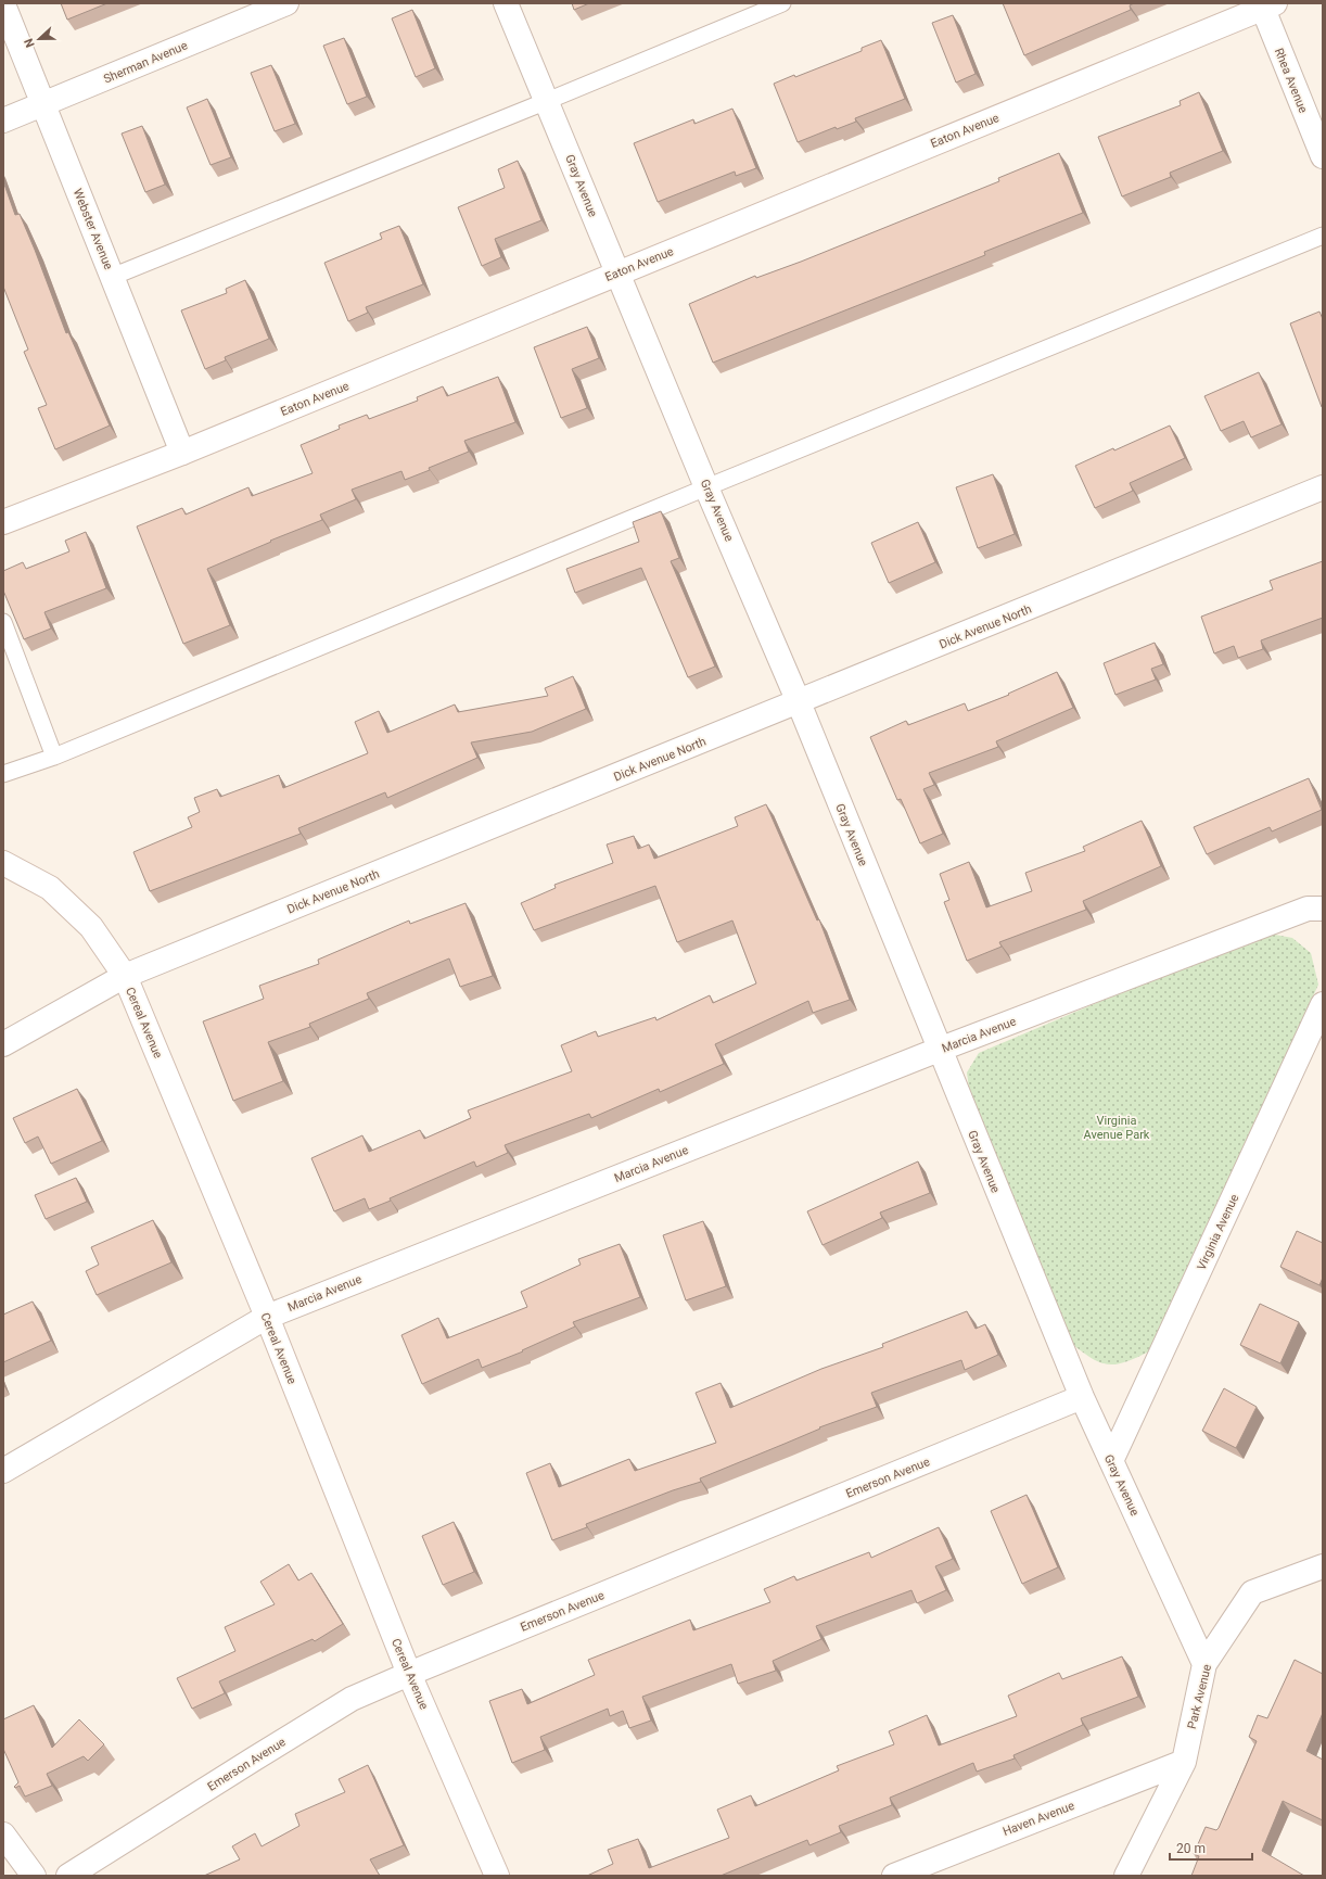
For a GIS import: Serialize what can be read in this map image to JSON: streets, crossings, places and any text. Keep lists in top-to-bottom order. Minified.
{"streets":{"street":["Sherman Avenue","Rhea Avenue","Eaton Avenue","Gray Avenue","Webster Avenue","Dick Avenue North","Cereal Avenue","Marcia Avenue","Virginia Avenue","Emerson Avenue","Park Avenue","Haven Avenue"]},"crossings":[["Sherman Avenue","Webster Avenue"],["Rhea Avenue","Eaton Avenue"],["Eaton Avenue","Gray Avenue"],["Eaton Avenue","Webster Avenue"],["Gray Avenue","Dick Avenue North"],["Gray Avenue","Marcia Avenue"],["Gray Avenue","Virginia Avenue"],["Gray Avenue","Emerson Avenue"],["Gray Avenue","Park Avenue"],["Dick Avenue North","Cereal Avenue"],["Cereal Avenue","Marcia Avenue"],["Cereal Avenue","Emerson Avenue"],["Park Avenue","Haven Avenue"]],"parks":["Virginia Avenue Park"],"scale_bar":"20 m","north":"left"}
